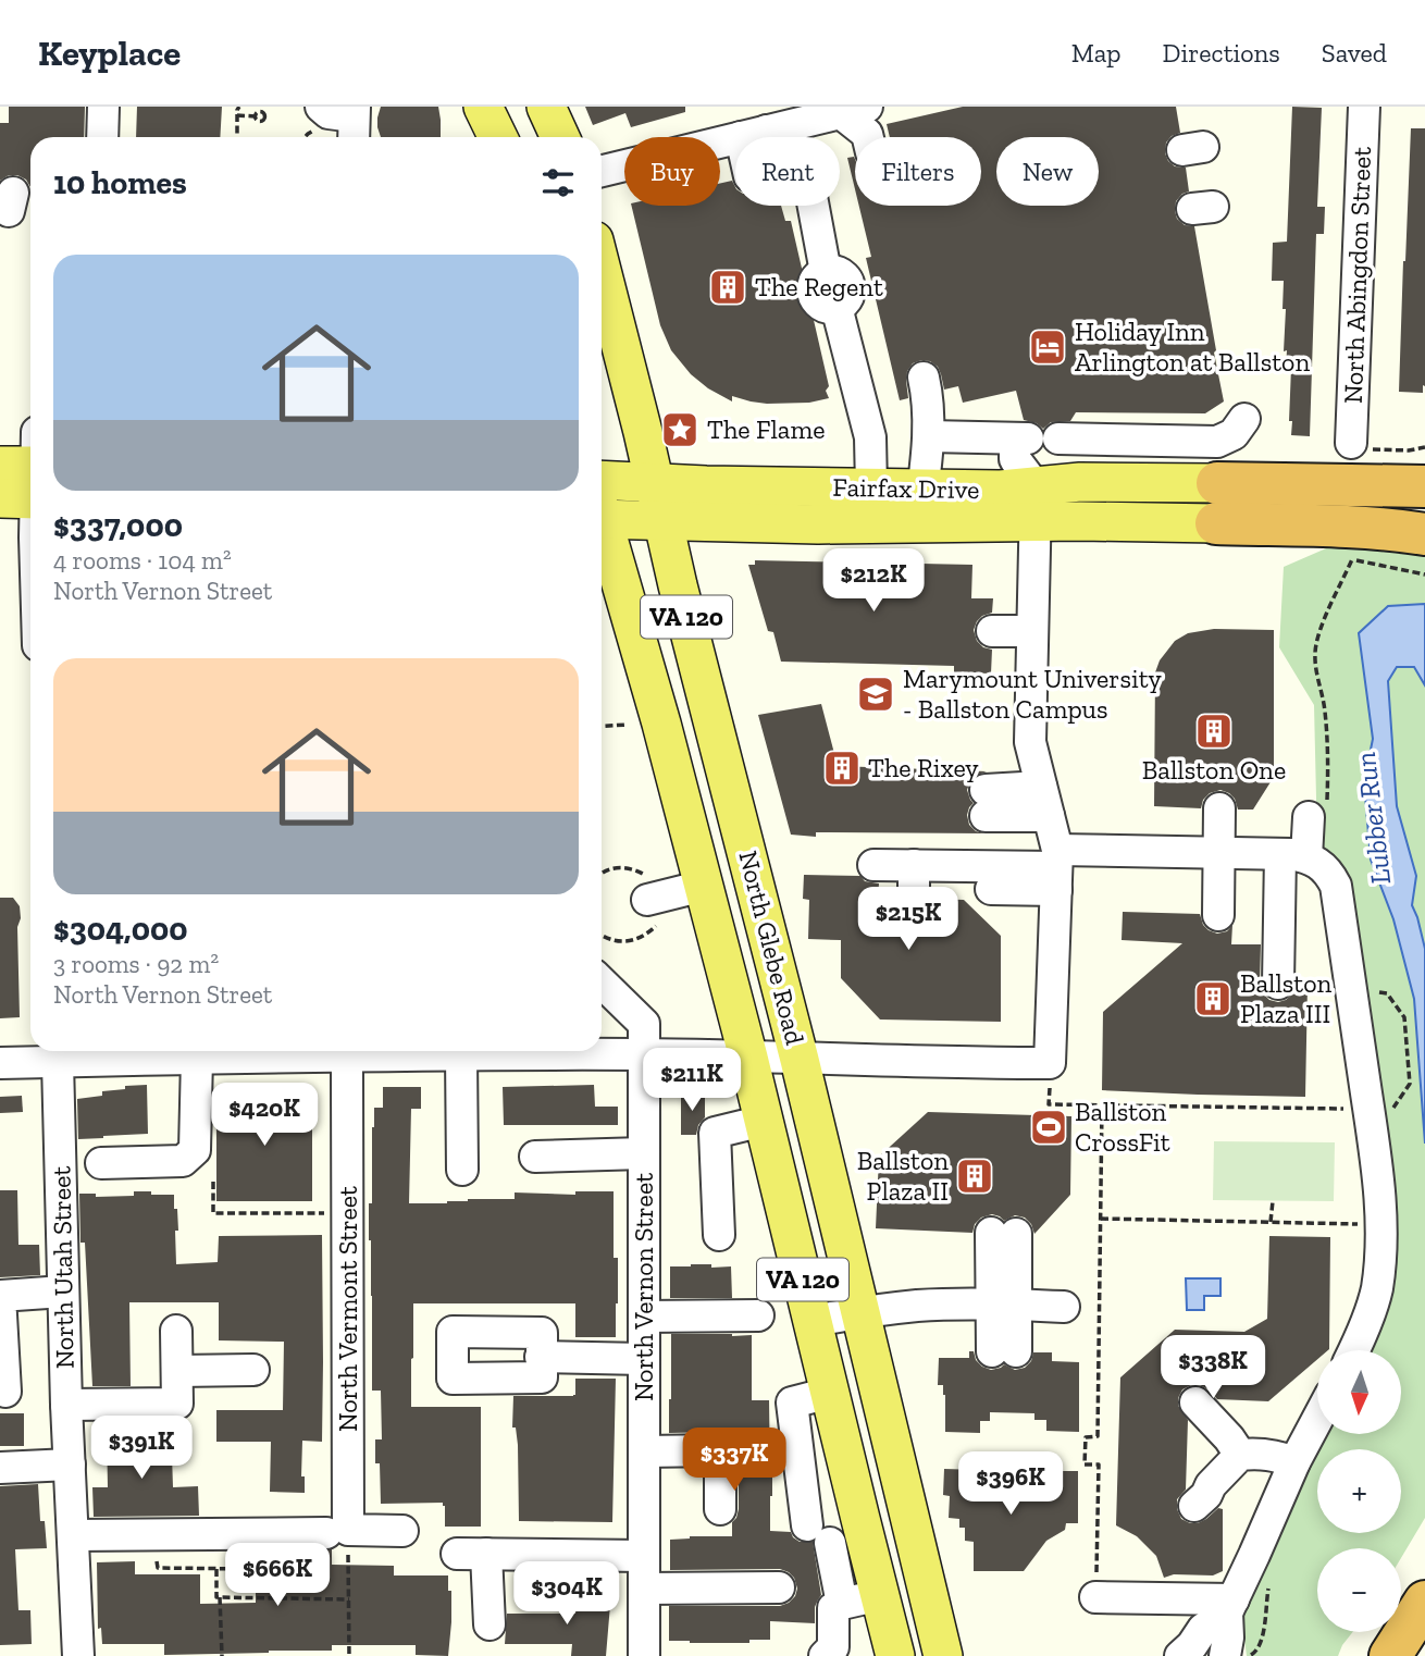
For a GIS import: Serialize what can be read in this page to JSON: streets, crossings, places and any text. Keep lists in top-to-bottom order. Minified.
{"streets":{"main road":["Fairfax Drive","VA 120","North Glebe Road"],"street":["North Abingdon Street","North Utah Street","North Vernon Street","North Vermont Street"]},"crossings":[["Fairfax Drive","North Glebe Road"]],"water":["Lubber Run"],"places":{"building":["The Regent","Ballston One","The Rixey","Ballston Plaza III","Ballston Plaza II"],"hotel":["Holiday Inn Arlington at Ballston"],"place":["The Flame"],"school or university":["Marymount University - Ballston Campus"],"sports":["Ballston CrossFit"]},"north":"bottom","page":{"header":"Keyplace","nav":["Map","Directions","Saved"],"chip":["Buy","Rent","Filters","New"],"heading":"10 homes","list":[{"name":"$337,000","note":"4 rooms · 104 m² · North Vernon Street"},{"name":"$304,000","note":"3 rooms · 92 m² · North Vernon Street"}],"price":["$212K","$215K","$211K","$420K","$338K","$391K","$337K","$396K","$666K","$304K"],"map_buttons":["+","−"]}}
